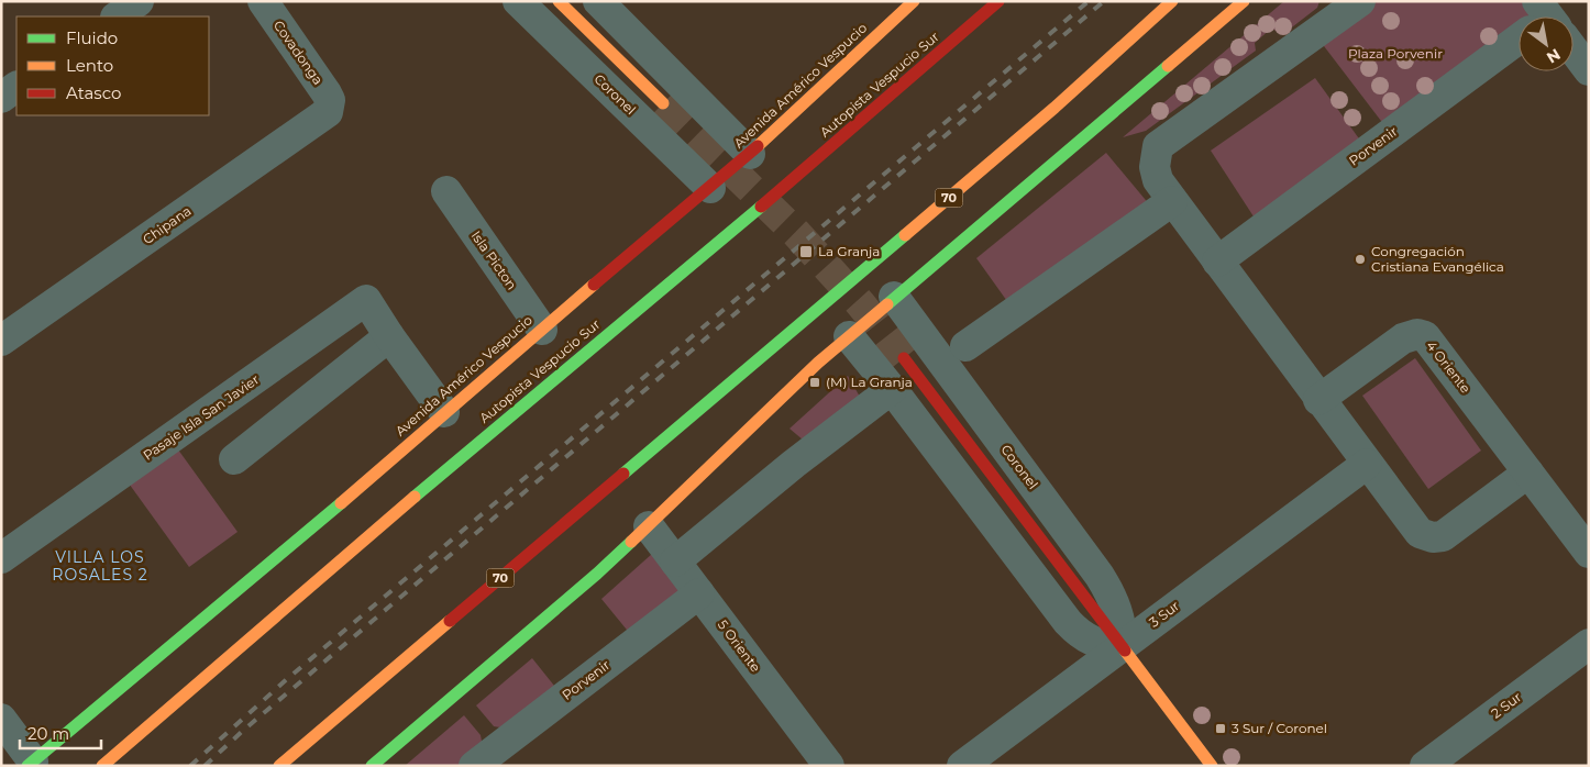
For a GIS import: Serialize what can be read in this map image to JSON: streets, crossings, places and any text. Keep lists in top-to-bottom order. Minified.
{"streets":{"main road":["Autopista Vespucio Sur","Avenida Américo Vespucio","Coronel","70"],"street":["Covadonga","Porvenir","Chipana","Isla Picton","4 Oriente","Pasaje Isla San Javier","3 Sur","5 Oriente","2 Sur"]},"crossings":[["Covadonga","Chipana"],["Avenida Américo Vespucio","Coronel"],["Avenida Américo Vespucio","Isla Picton"],["Avenida Américo Vespucio","Pasaje Isla San Javier"],["Coronel","3 Sur"],["Porvenir","5 Oriente"]],"districts":["VILLA LOS ROSALES 2"],"parks":["Plaza Porvenir"],"places":{"transit":["La Granja","(M) La Granja","3 Sur / Coronel"],"other":["Congregación Cristiana Evangélica"]},"legend":["Fluido","Lento","Atasco"],"scale_bar":"20 m","north":"bottom right"}
